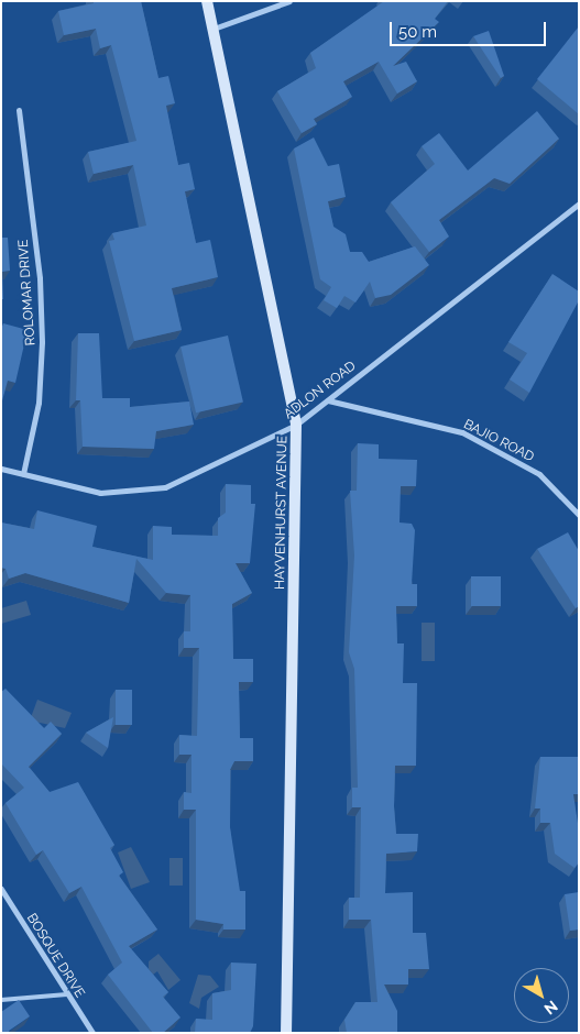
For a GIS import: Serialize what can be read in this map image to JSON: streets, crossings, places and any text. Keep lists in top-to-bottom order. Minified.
{"streets":{"main road":["HAYVENHURST AVENUE"],"street":["ROLOMAR DRIVE","ADLON ROAD","BAJIO ROAD","BOSQUE DRIVE"]},"crossings":[["ROLOMAR DRIVE","ADLON ROAD"],["ADLON ROAD","BAJIO ROAD"],["ADLON ROAD","HAYVENHURST AVENUE"]],"scale_bar":"50 m","north":"bottom right"}
